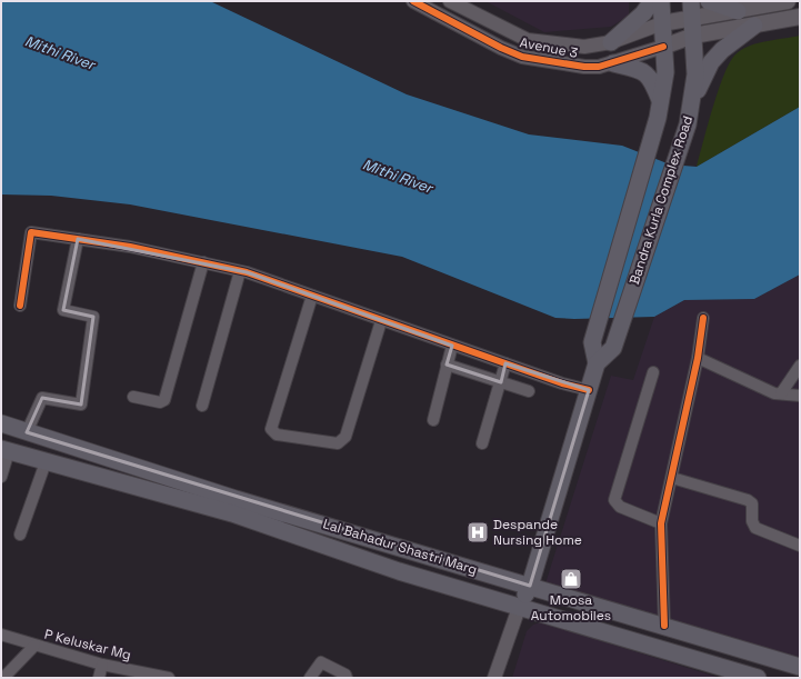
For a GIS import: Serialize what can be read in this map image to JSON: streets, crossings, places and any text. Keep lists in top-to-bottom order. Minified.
{"streets":{"main road":["Bandra Kurla Complex Road","Lal Bahadur Shastri Marg"],"street":["Avenue 3","P Keluskar Mg"]},"crossings":[["Avenue 3","Bandra Kurla Complex Road"],["Bandra Kurla Complex Road","Lal Bahadur Shastri Marg"]],"water":["Mithi River"],"places":{"hospital":["Despande Nursing Home"],"shop":["Moosa Automobiles"]}}
